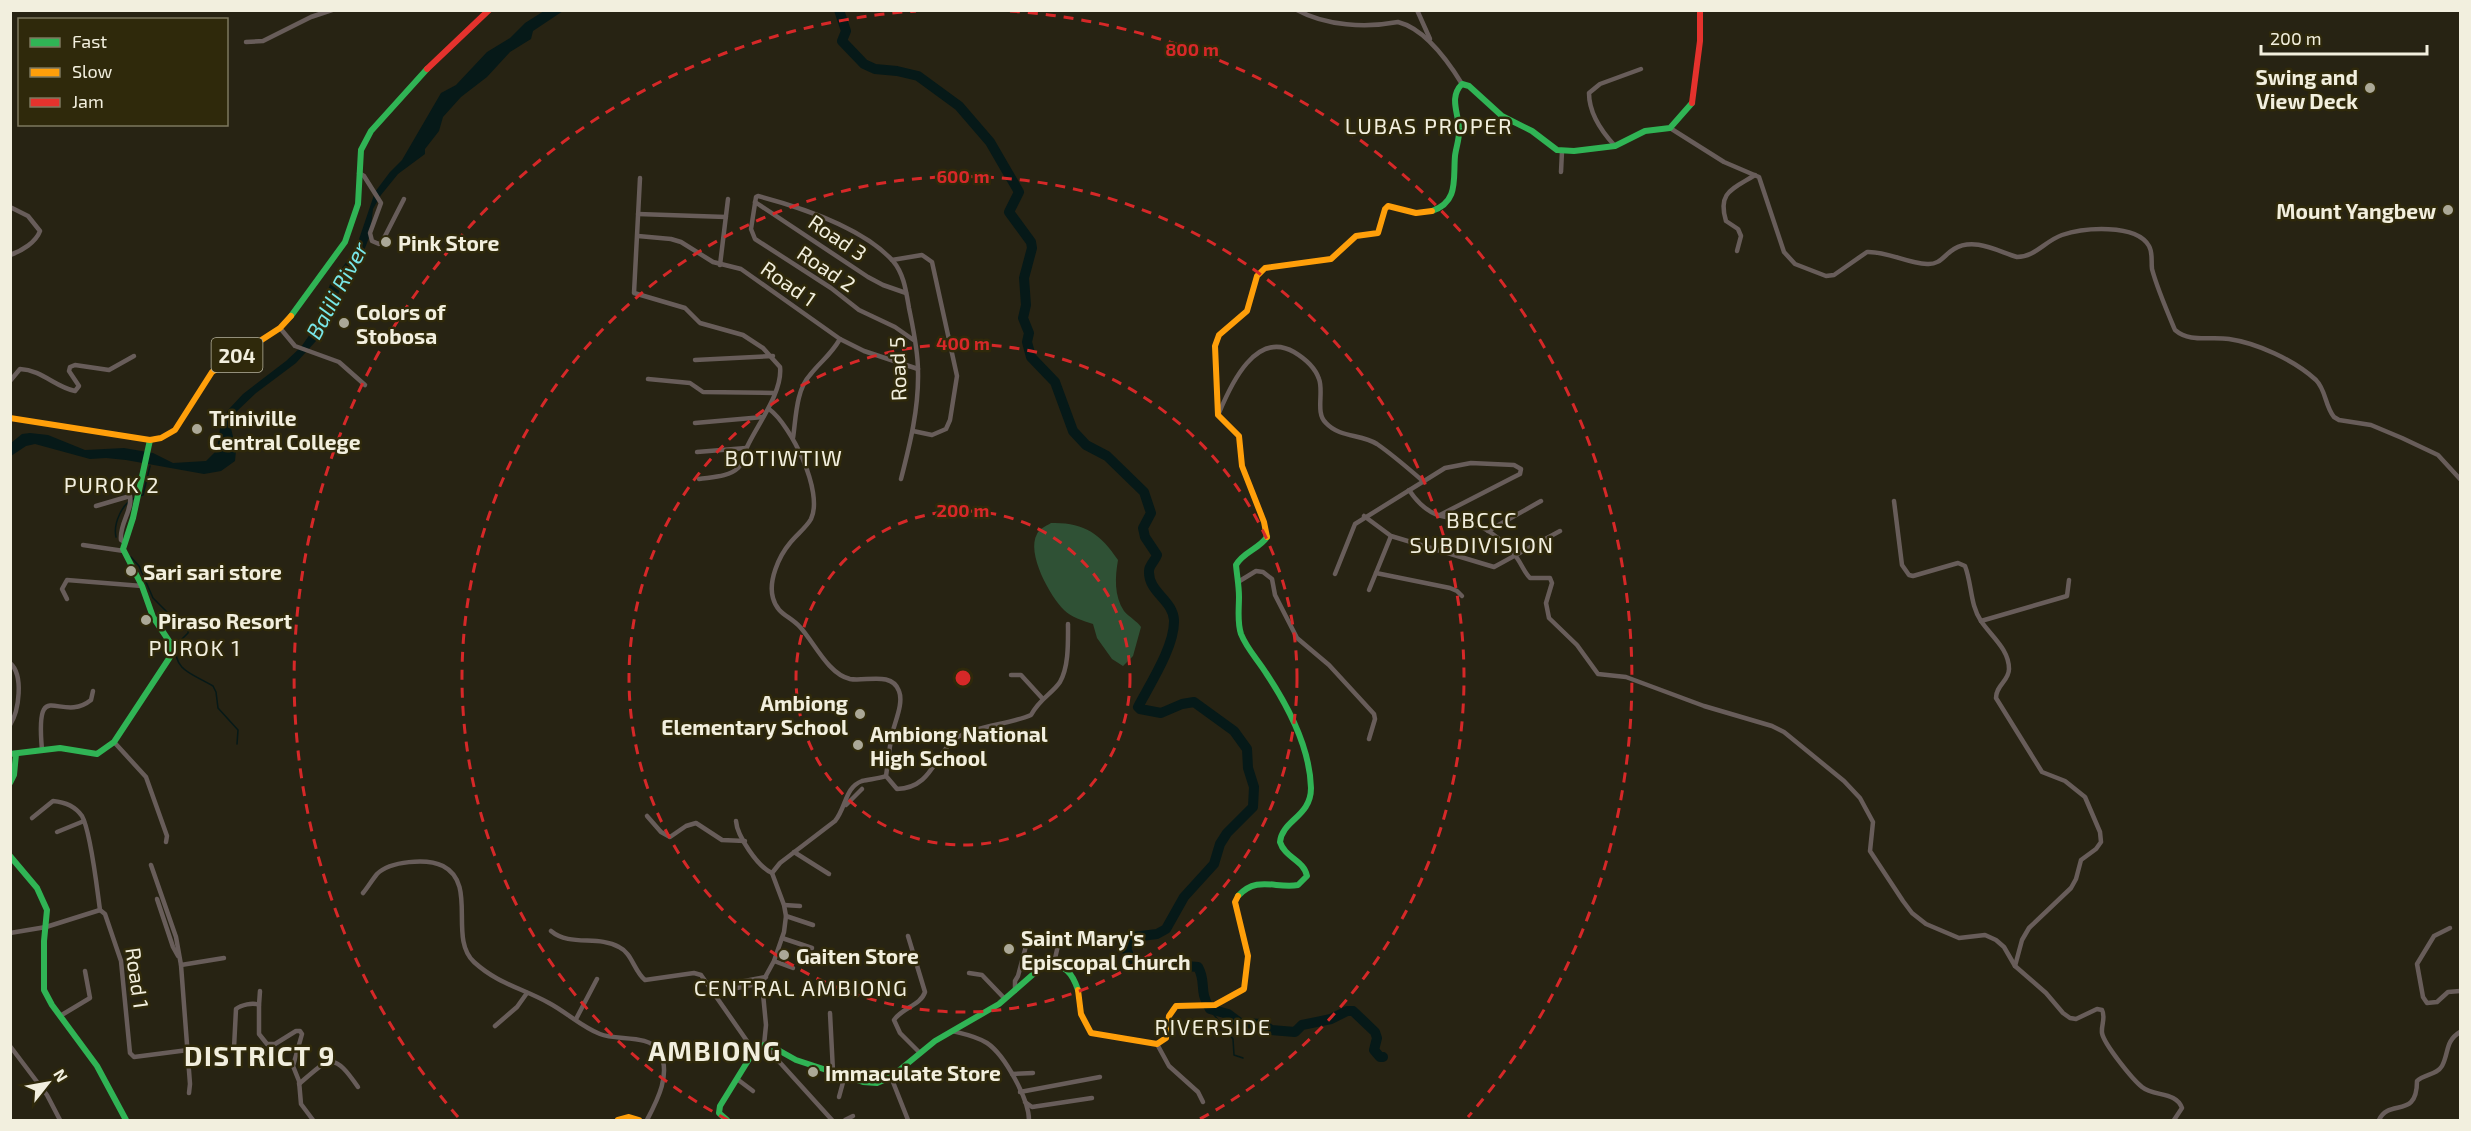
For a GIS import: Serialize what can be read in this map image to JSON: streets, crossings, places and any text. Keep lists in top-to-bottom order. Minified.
{"streets":{"main road":["204"],"street":["Road 3","Road 2","Road 1","Road 5"]},"crossings":[["Road 3","Road 2"],["Road 3","Road 5"],["Road 2","Road 5"],["Road 1","Road 5"]],"districts":["LUBAS PROPER","BOTIWTIW","PUROK 2","BBCCC SUBDIVISION","PUROK 1","CENTRAL AMBIONG","RIVERSIDE","AMBIONG","DISTRICT 9"],"water":["Balili River"],"places":["Swing and View Deck","Mount Yangbew","Pink Store","Colors of Stobosa","Triniville Central College","Sari sari store","Piraso Resort","Ambiong Elementary School","Ambiong National High School","Saint Mary's Episcopal Church","Gaiten Store","Immaculate Store"],"legend":["Fast","Slow","Jam"],"scale_bar":"200 m","north":"top right","rings":["800 m","600 m","400 m","200 m"]}
